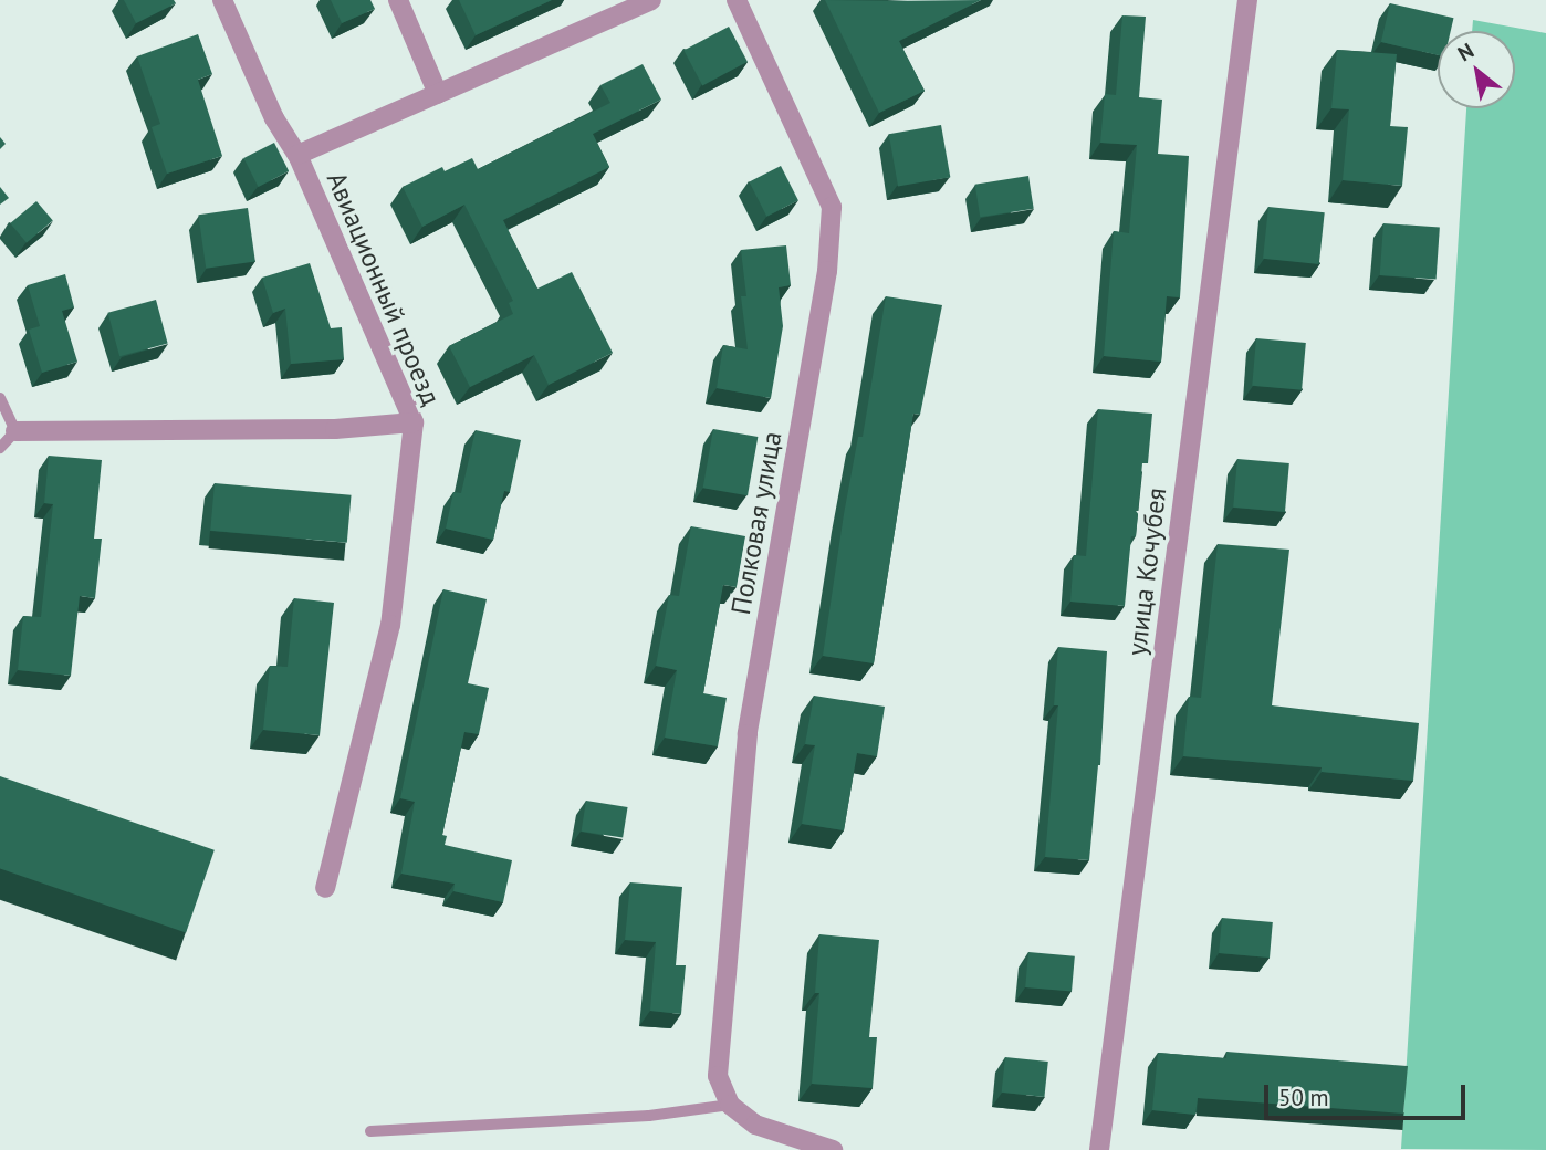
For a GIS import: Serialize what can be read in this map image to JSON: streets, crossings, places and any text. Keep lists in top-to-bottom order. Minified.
{"streets":{"street":["Авиационный проезд","Полковая улица","улица Кочубея"]},"scale_bar":"50 m","north":"top left"}
